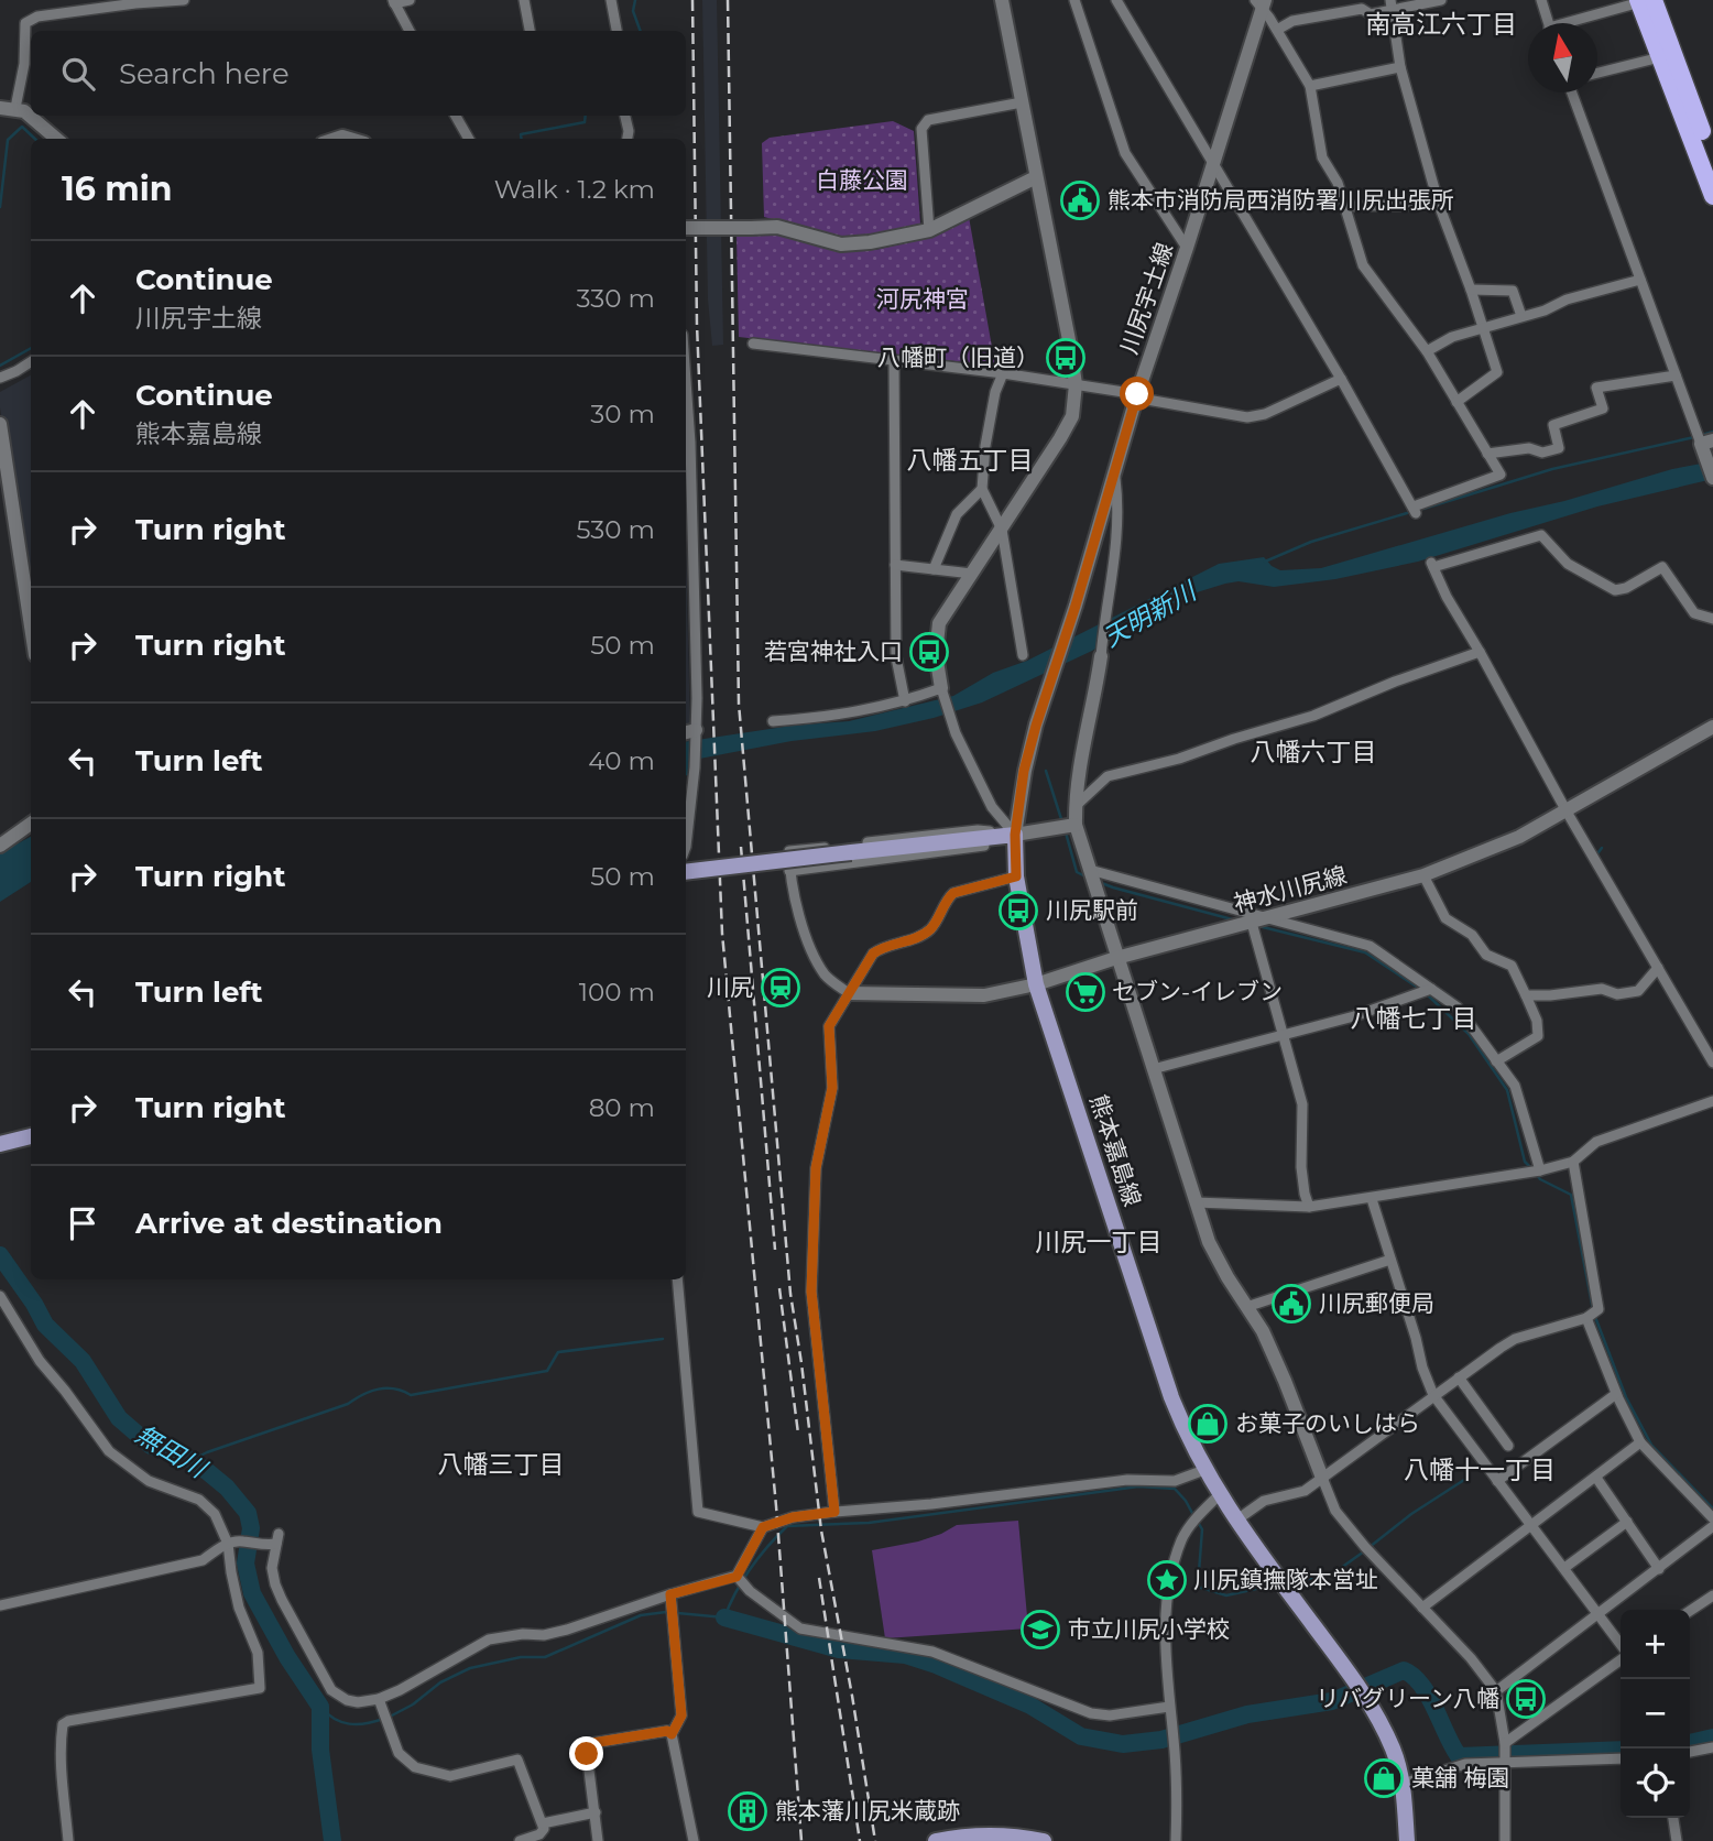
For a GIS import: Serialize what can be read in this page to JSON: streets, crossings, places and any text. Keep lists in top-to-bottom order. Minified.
{"streets":{"main road":["熊本嘉島線"],"street":["川尻宇土線","神水川尻線"]},"crossings":[["川尻宇土線","熊本嘉島線"],["神水川尻線","熊本嘉島線"]],"districts":["南高江六丁目","八幡五丁目","八幡六丁目","八幡七丁目","川尻一丁目","八幡三丁目","八幡十一丁目"],"water":["天明新川","無田川"],"parks":["白藤公園","河尻神宮"],"places":{"public building":["熊本市消防局西消防署川尻出張所","川尻郵便局"],"bus stop":["八幡町（旧道）","若宮神社入口","川尻駅前","リバグリーン八幡"],"station":["川尻"],"supermarket":["セブン-イレブン"],"shop":["お菓子のいしはら","菓舗 梅園"],"place":["川尻鎮撫隊本営址"],"school or university":["市立川尻小学校"],"building":["熊本藩川尻米蔵跡"]},"north":"top","page":{"search":"Search here","heading":["16 min","Walk · 1.2 km"],"list":[["Continue","川尻宇土線","330 m"],["Continue","熊本嘉島線","30 m"],["Turn right","530 m"],["Turn right","50 m"],["Turn left","40 m"],["Turn right","50 m"],["Turn left","100 m"],["Turn right","80 m"],"Arrive at destination"],"map_buttons":["+","−"]}}
